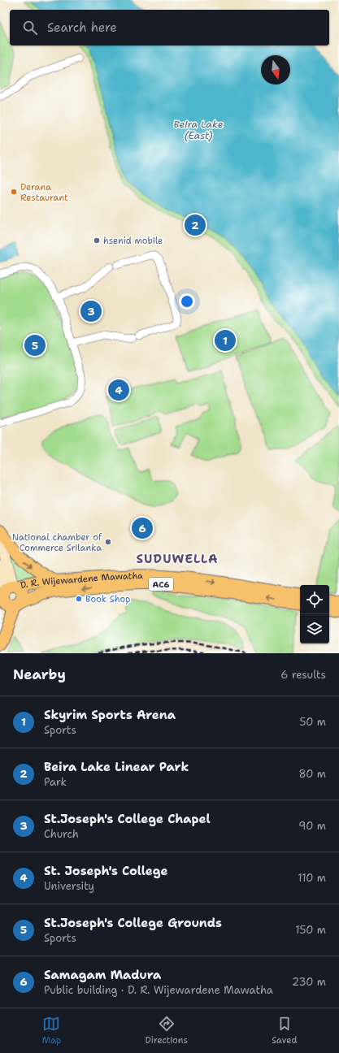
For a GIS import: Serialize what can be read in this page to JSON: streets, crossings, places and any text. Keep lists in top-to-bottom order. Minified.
{"streets":{"main road":["D. R. Wijewardene Mawatha","AC6"]},"districts":["SUDUWELLA"],"water":["Beira Lake (East)"],"places":["Derana Restaurant","hsenid mobile","National chamber of Commerce Srilanka","Book Shop"],"north":"bottom","page":{"search":"Search here","pins":["2","3","1","5","4","6"],"heading":["Nearby","6 results"],"list":[{"mark":"1","name":"Skyrim Sports Arena","note":"Sports","value":"50 m"},{"mark":"2","name":"Beira Lake Linear Park","note":"Park","value":"80 m"},{"mark":"3","name":"St.Joseph's College Chapel","note":"Church","value":"90 m"},{"mark":"4","name":"St. Joseph's College","note":"University","value":"110 m"},{"mark":"5","name":"St.Joseph's College Grounds","note":"Sports","value":"150 m"},{"mark":"6","name":"Samagam Madura","note":"Public building · D. R. Wijewardene Mawatha","value":"230 m"}],"nav":["Map","Directions","Saved"]}}
